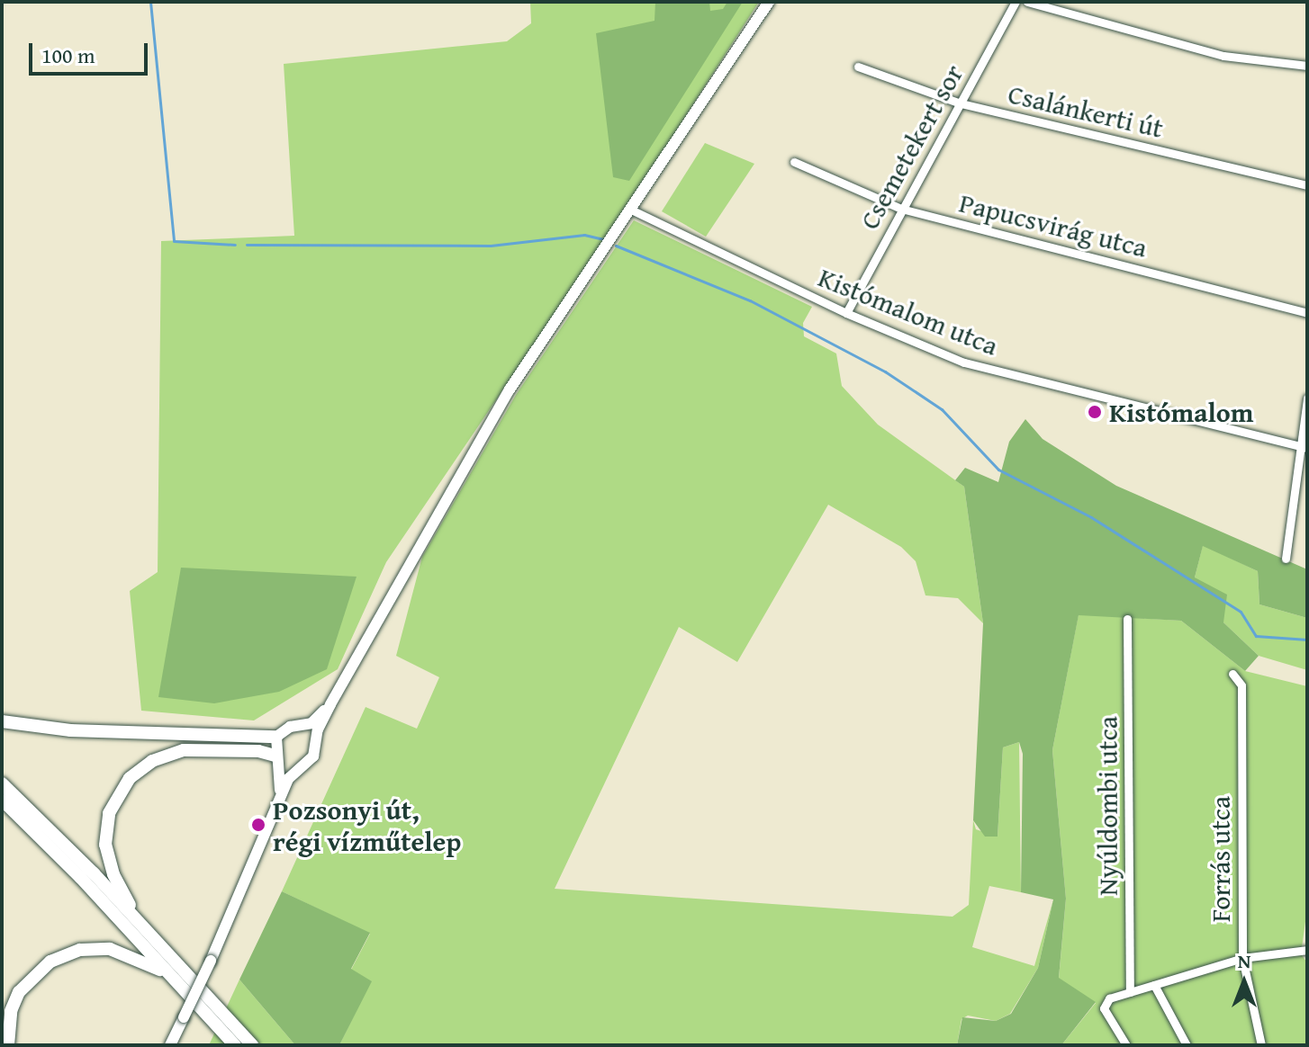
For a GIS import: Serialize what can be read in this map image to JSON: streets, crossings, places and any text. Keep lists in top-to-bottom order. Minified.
{"streets":{"street":["Csalánkerti út","Csemetekert sor","Papucsvirág utca","Kistómalom utca","Nyúldombi utca","Forrás utca"]},"crossings":[["Csalánkerti út","Csemetekert sor"],["Csemetekert sor","Papucsvirág utca"],["Csemetekert sor","Kistómalom utca"]],"places":["Kistómalom","Pozsonyi út, régi vízműtelep"],"scale_bar":"100 m","north":"top"}
